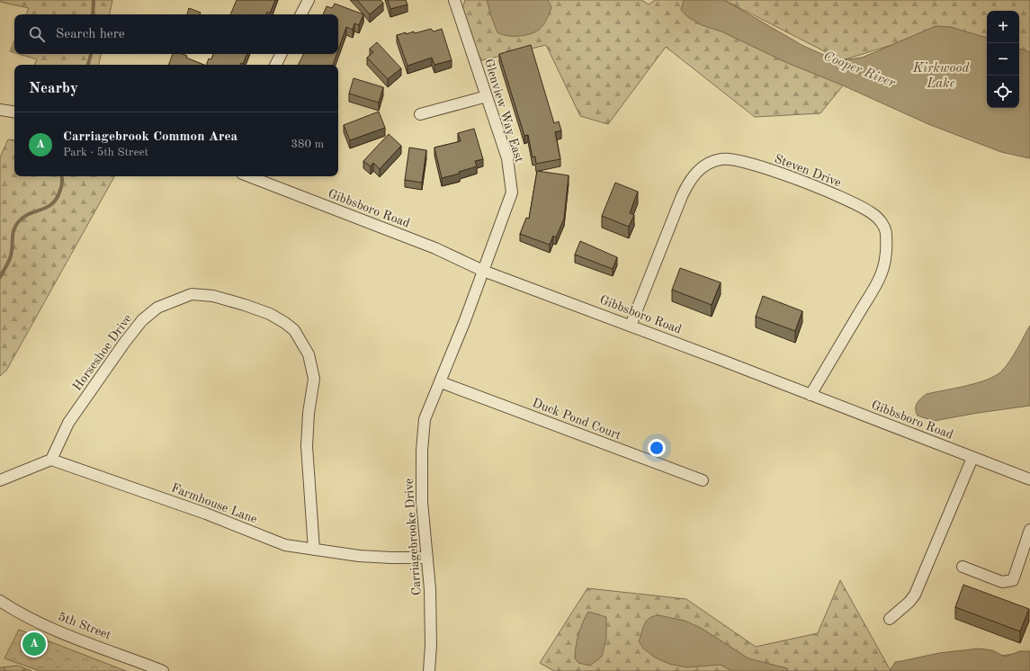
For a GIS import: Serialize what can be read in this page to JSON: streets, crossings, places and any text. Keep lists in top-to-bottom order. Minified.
{"streets":{"street":["Glenview Way East","Steven Drive","Gibbsboro Road","Horseshoe Drive","Duck Pond Court","Farmhouse Lane","Carriagebrooke Drive","5th Street"]},"crossings":[["Glenview Way East","Gibbsboro Road"],["Glenview Way East","Duck Pond Court"],["Glenview Way East","Carriagebrooke Drive"],["Steven Drive","Gibbsboro Road"],["Horseshoe Drive","Farmhouse Lane"],["Duck Pond Court","Carriagebrooke Drive"],["Farmhouse Lane","Carriagebrooke Drive"]],"water":["Kirkwood Lake","Cooper River"],"page":{"map_buttons":["+","−"],"search":"Search here","heading":"Nearby","list":[{"mark":"A","name":"Carriagebrook Common Area","note":"Park · 5th Street","value":"380 m"}],"pins":"A"}}
